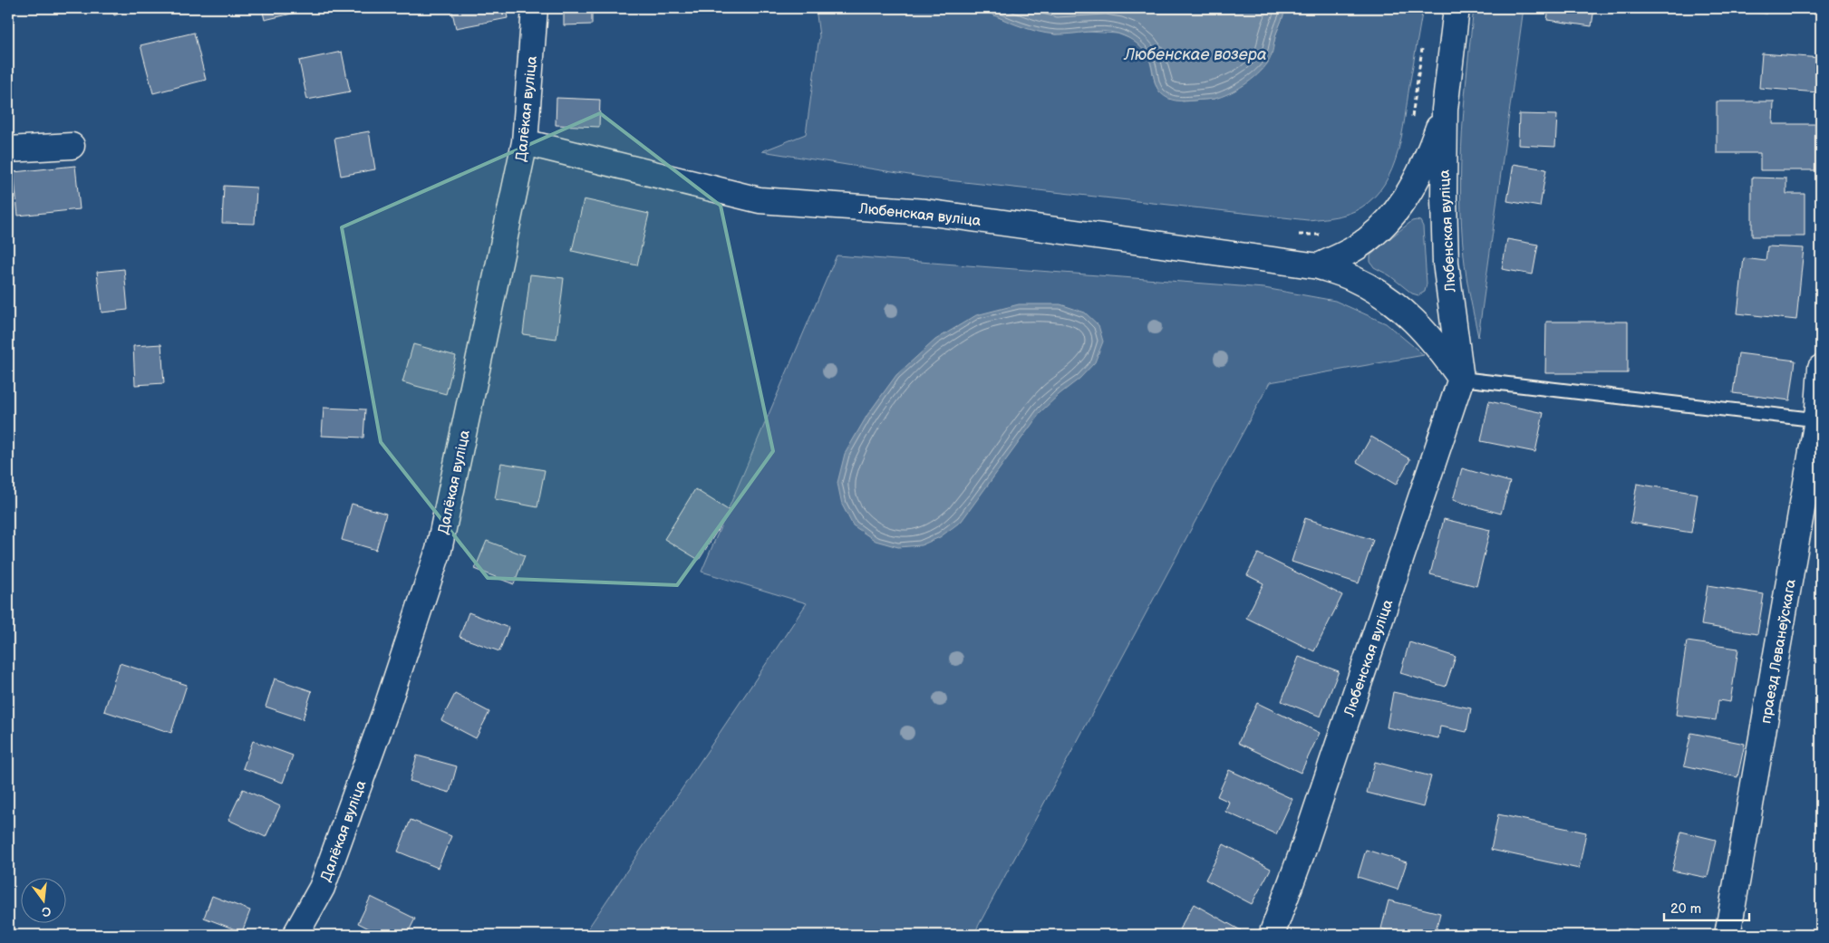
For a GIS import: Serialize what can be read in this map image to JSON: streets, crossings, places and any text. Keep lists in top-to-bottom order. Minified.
{"streets":{"street":["Далёкая вуліца","Любенская вуліца","праезд Леванеўскага"]},"crossings":[["Далёкая вуліца","Любенская вуліца"]],"water":["Любенскае возера"],"scale_bar":"20 m","north":"bottom"}
